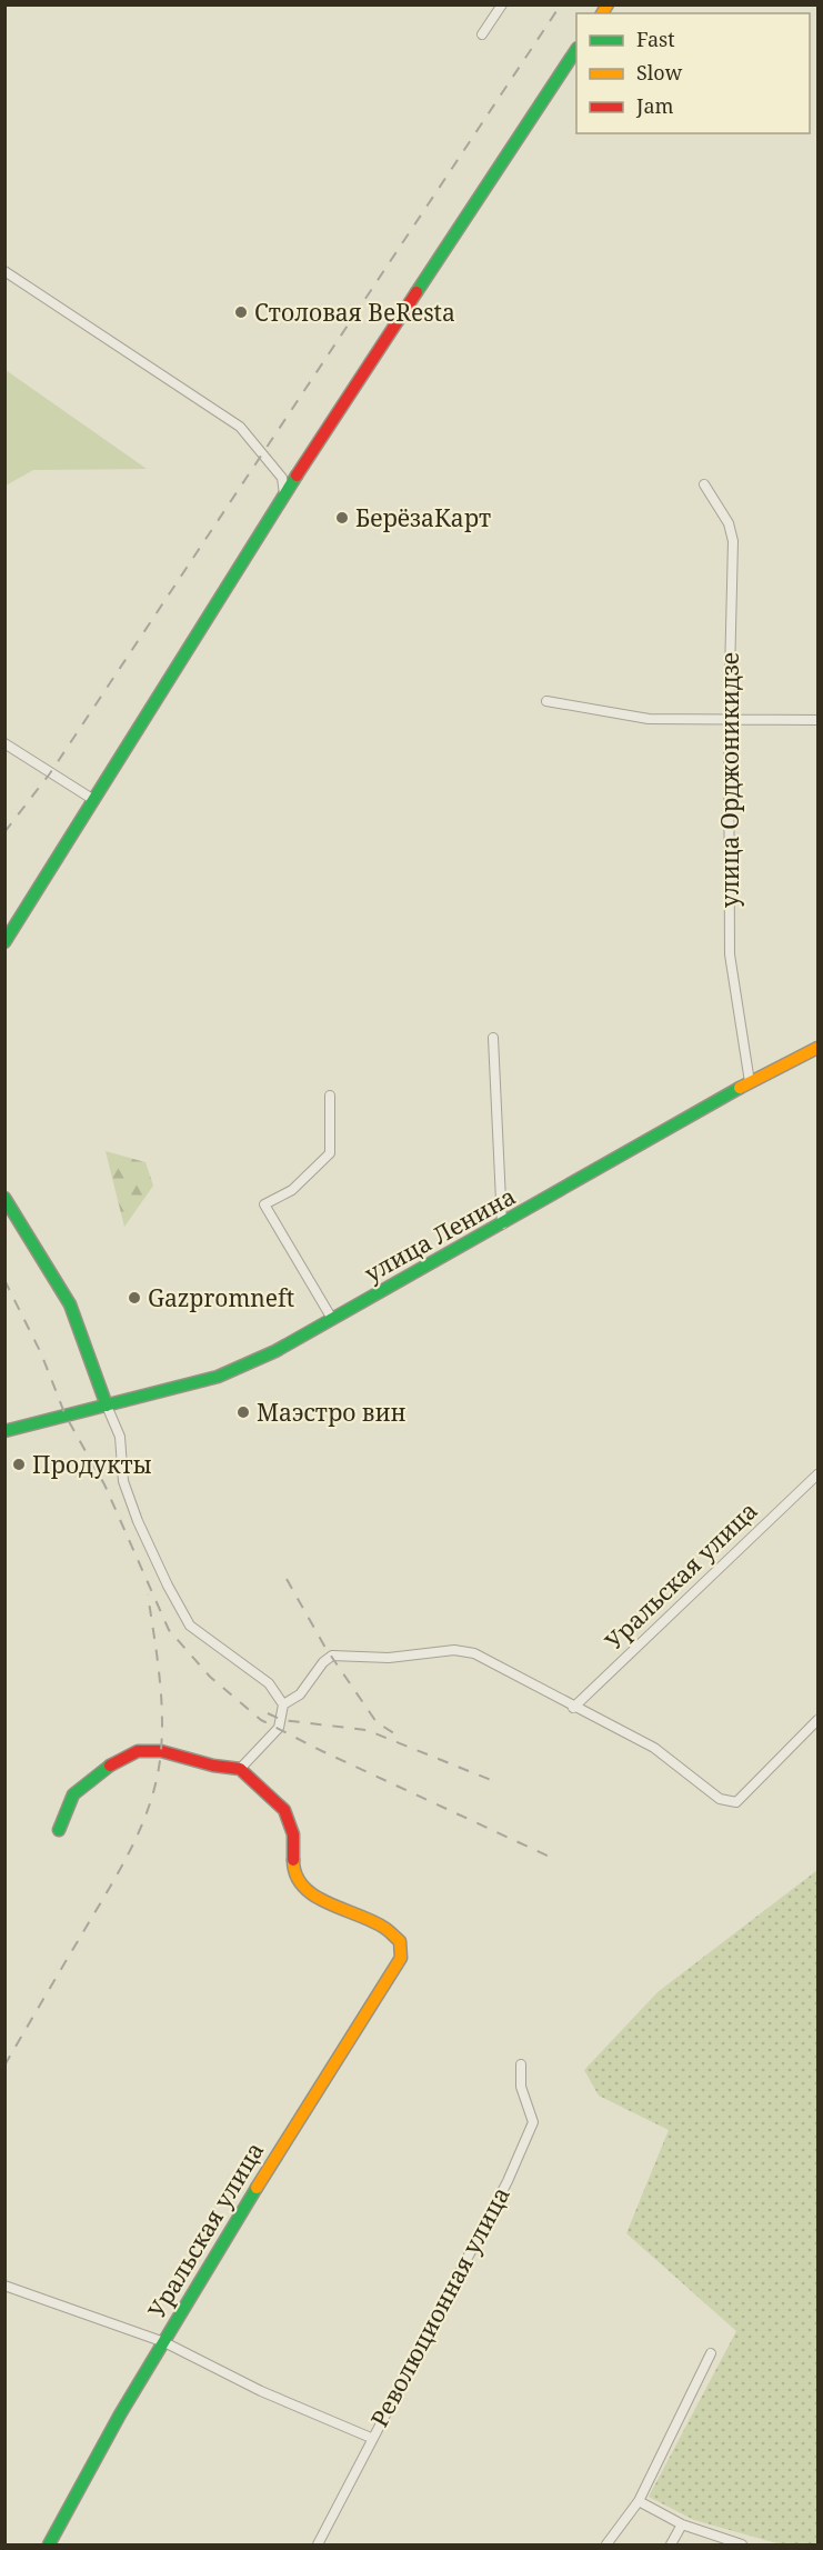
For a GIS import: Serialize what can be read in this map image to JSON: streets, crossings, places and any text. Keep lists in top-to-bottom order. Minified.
{"streets":{"street":["улица Орджоникидзе","улица Ленина","Уральская улица","Революционная улица"]},"crossings":[["улица Орджоникидзе","улица Ленина"]],"places":["Столовая BeResta","БерёзаКарт","Gazpromneft","Маэстро вин","Продукты"],"legend":["Fast","Slow","Jam"]}
